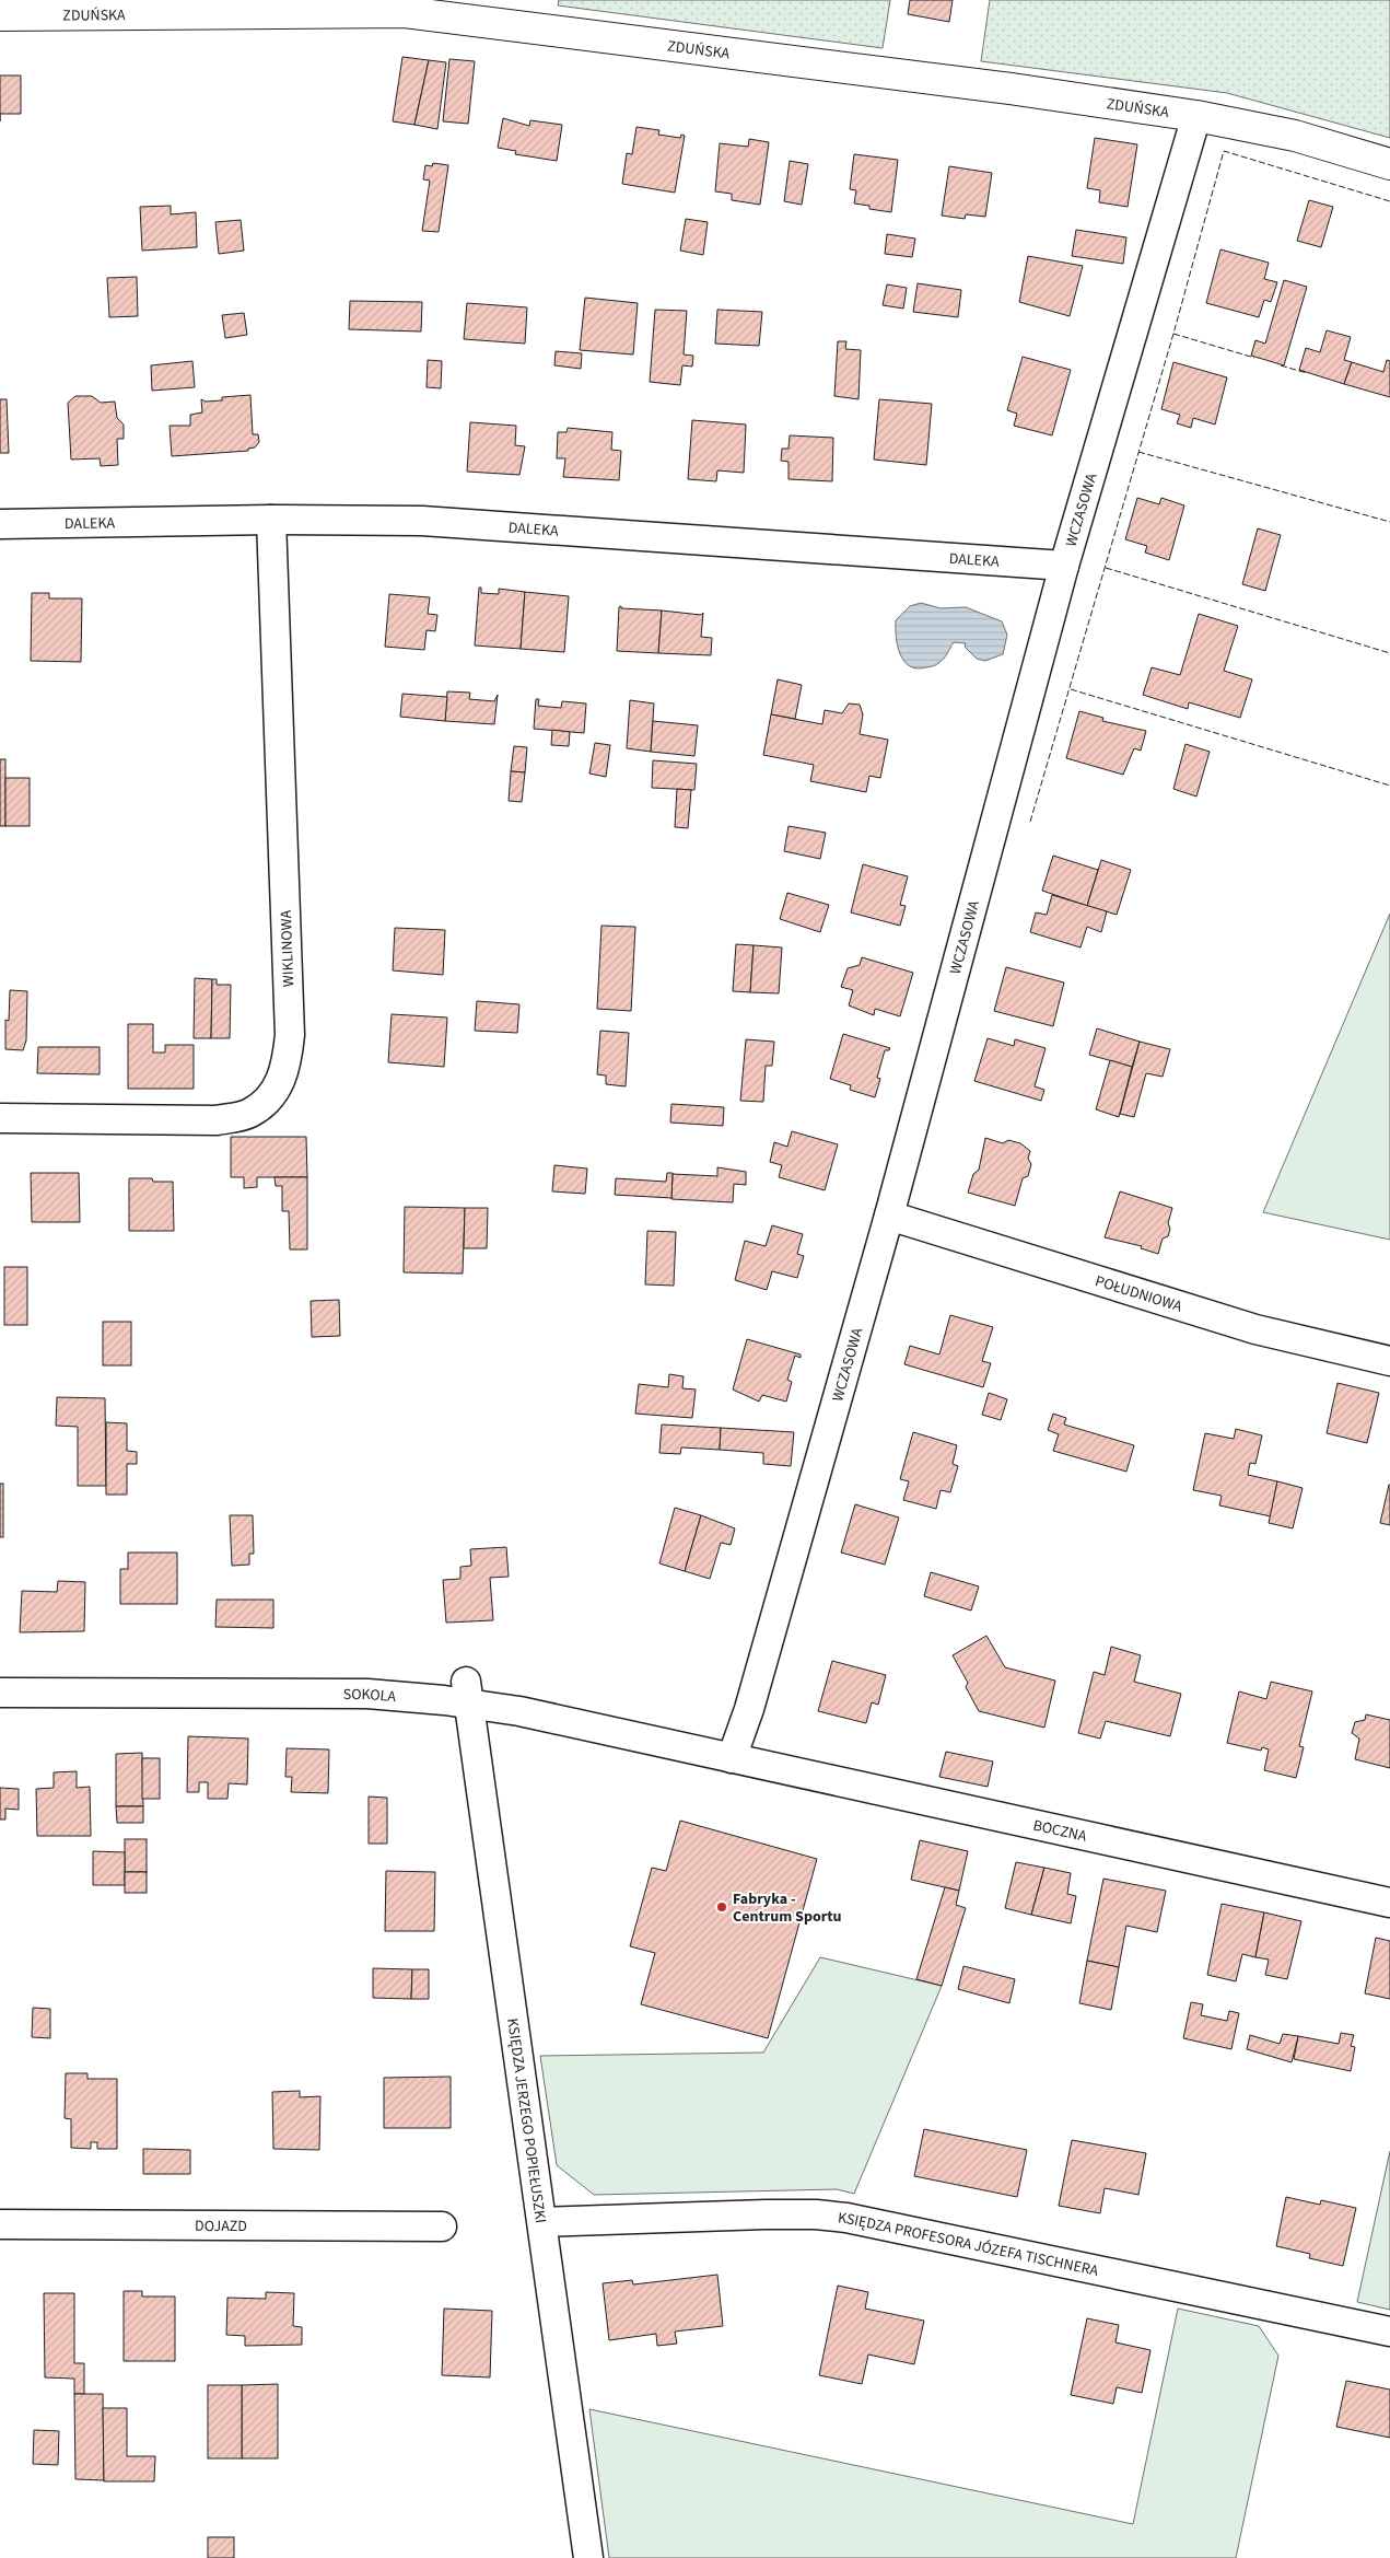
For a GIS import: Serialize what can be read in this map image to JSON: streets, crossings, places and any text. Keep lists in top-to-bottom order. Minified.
{"streets":{"street":["ZDUŃSKA","WCZASOWA","DALEKA","WIKLINOWA","POŁUDNIOWA","SOKOLA","BOCZNA","KSIĘDZA JERZEGO POPIEŁUSZKI","DOJAZD","KSIĘDZA PROFESORA JÓZEFA TISCHNERA"]},"crossings":[["ZDUŃSKA","WCZASOWA"],["WCZASOWA","DALEKA"],["WCZASOWA","POŁUDNIOWA"],["WCZASOWA","SOKOLA"],["WCZASOWA","BOCZNA"],["DALEKA","WIKLINOWA"],["SOKOLA","BOCZNA"],["SOKOLA","KSIĘDZA JERZEGO POPIEŁUSZKI"],["KSIĘDZA JERZEGO POPIEŁUSZKI","KSIĘDZA PROFESORA JÓZEFA TISCHNERA"]],"places":["Fabryka - Centrum Sportu"]}
